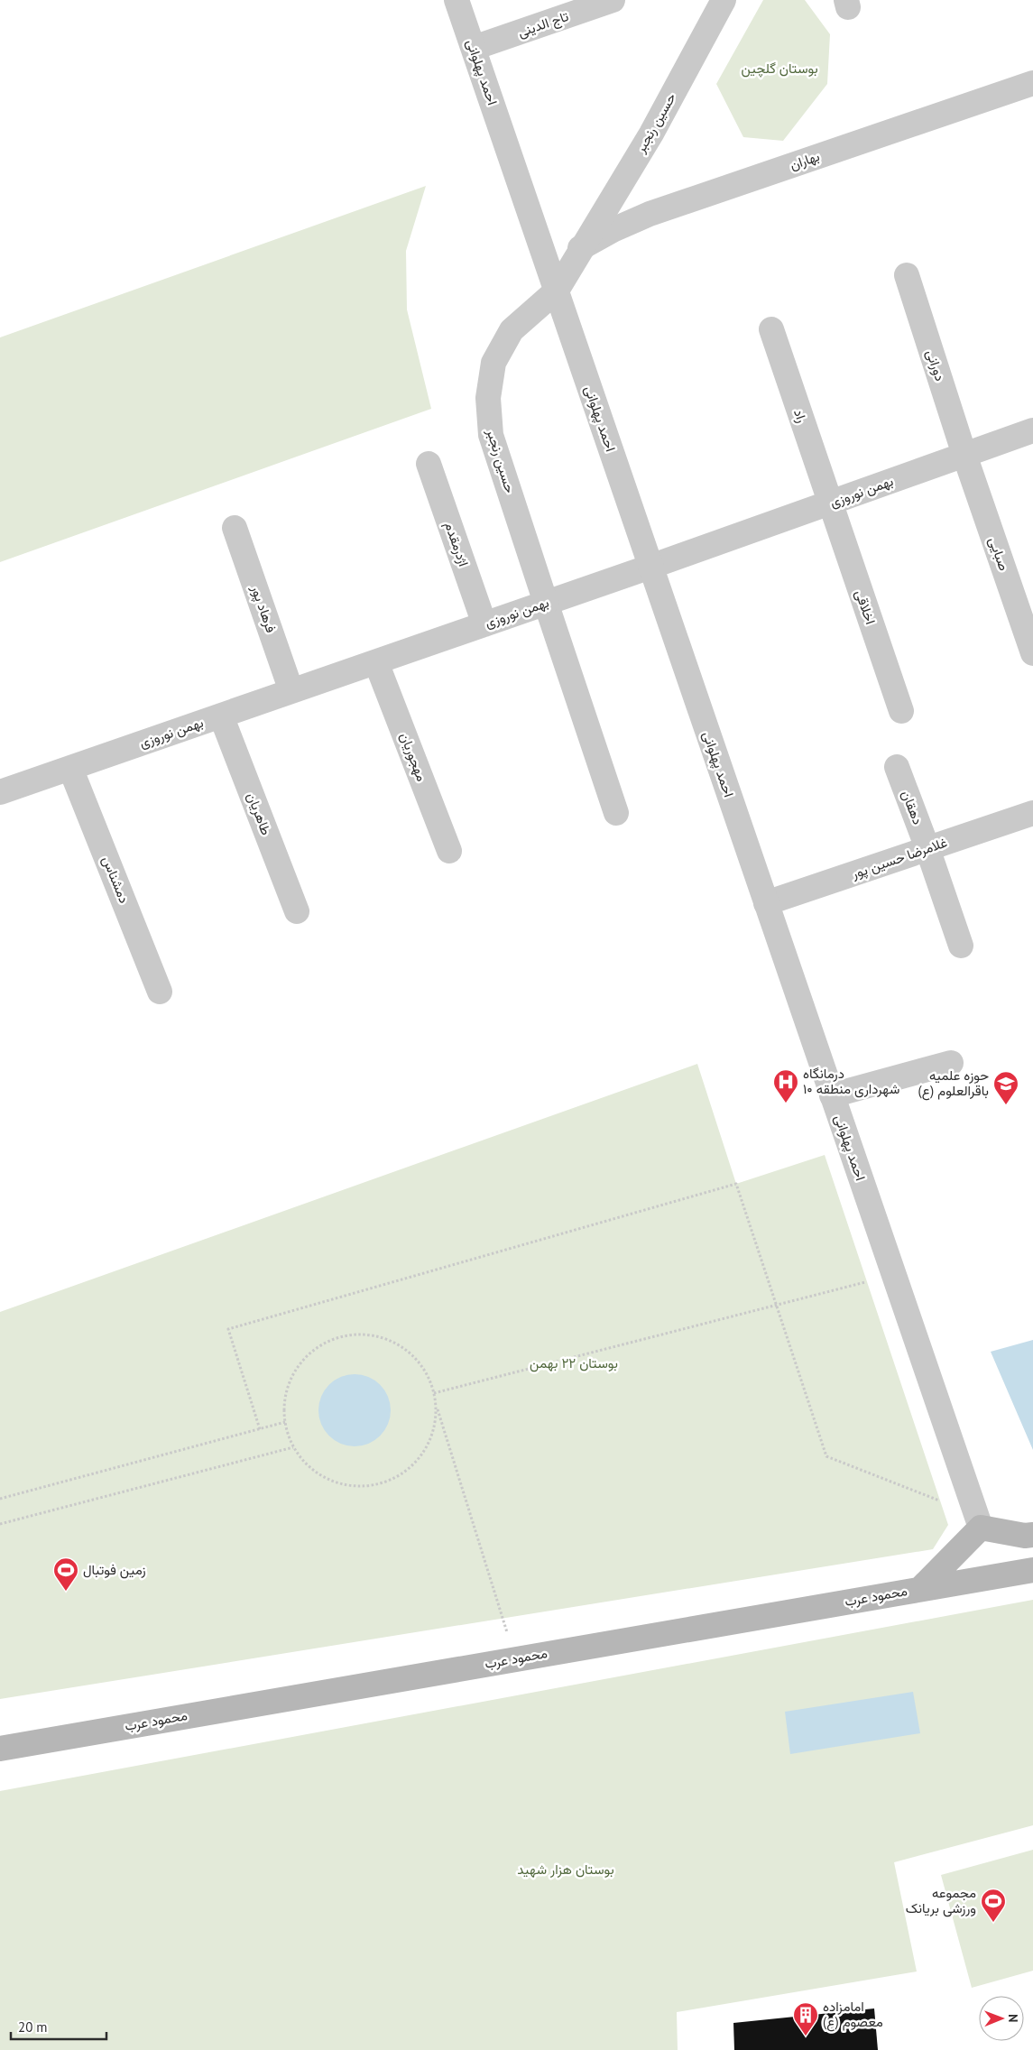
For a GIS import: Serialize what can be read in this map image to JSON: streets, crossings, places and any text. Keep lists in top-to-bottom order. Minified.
{"streets":{"main road":["محمود عرب"],"street":["تاج الدینی","احمد پهلوانی","حسین رنجبر","بهاران","دورانی","راد","بهمن نوروزی","اژدرمقدم","صبایی","اخلاقی","فرهاد پور","مهجوریان","دهقان","طاهریان","غلامرضا حسین پور","دمشناس"]},"crossings":[["تاج الدینی","احمد پهلوانی"],["احمد پهلوانی","حسین رنجبر"],["احمد پهلوانی","بهمن نوروزی"],["احمد پهلوانی","غلامرضا حسین پور"],["حسین رنجبر","بهاران"],["حسین رنجبر","بهمن نوروزی"],["دورانی","بهمن نوروزی"],["دورانی","صبایی"],["راد","بهمن نوروزی"],["راد","اخلاقی"],["بهمن نوروزی","اژدرمقدم"],["بهمن نوروزی","صبایی"],["بهمن نوروزی","اخلاقی"],["بهمن نوروزی","فرهاد پور"],["بهمن نوروزی","مهجوریان"],["بهمن نوروزی","طاهریان"],["بهمن نوروزی","دمشناس"],["دهقان","غلامرضا حسین پور"]],"parks":["بوستان گلچین","بوستان ۲۲ بهمن","بوستان هزار شهید"],"places":{"hospital":["درمانگاه شهرداری منطقه ۱۰"],"school or university":["حوزه علمیه باقرالعلوم (ع)"],"sports":["زمین فوتبال","مجموعه ورزشی بریانک"],"building":["امامزاده معصوم (ع)"]},"scale_bar":"20 m","north":"right"}
